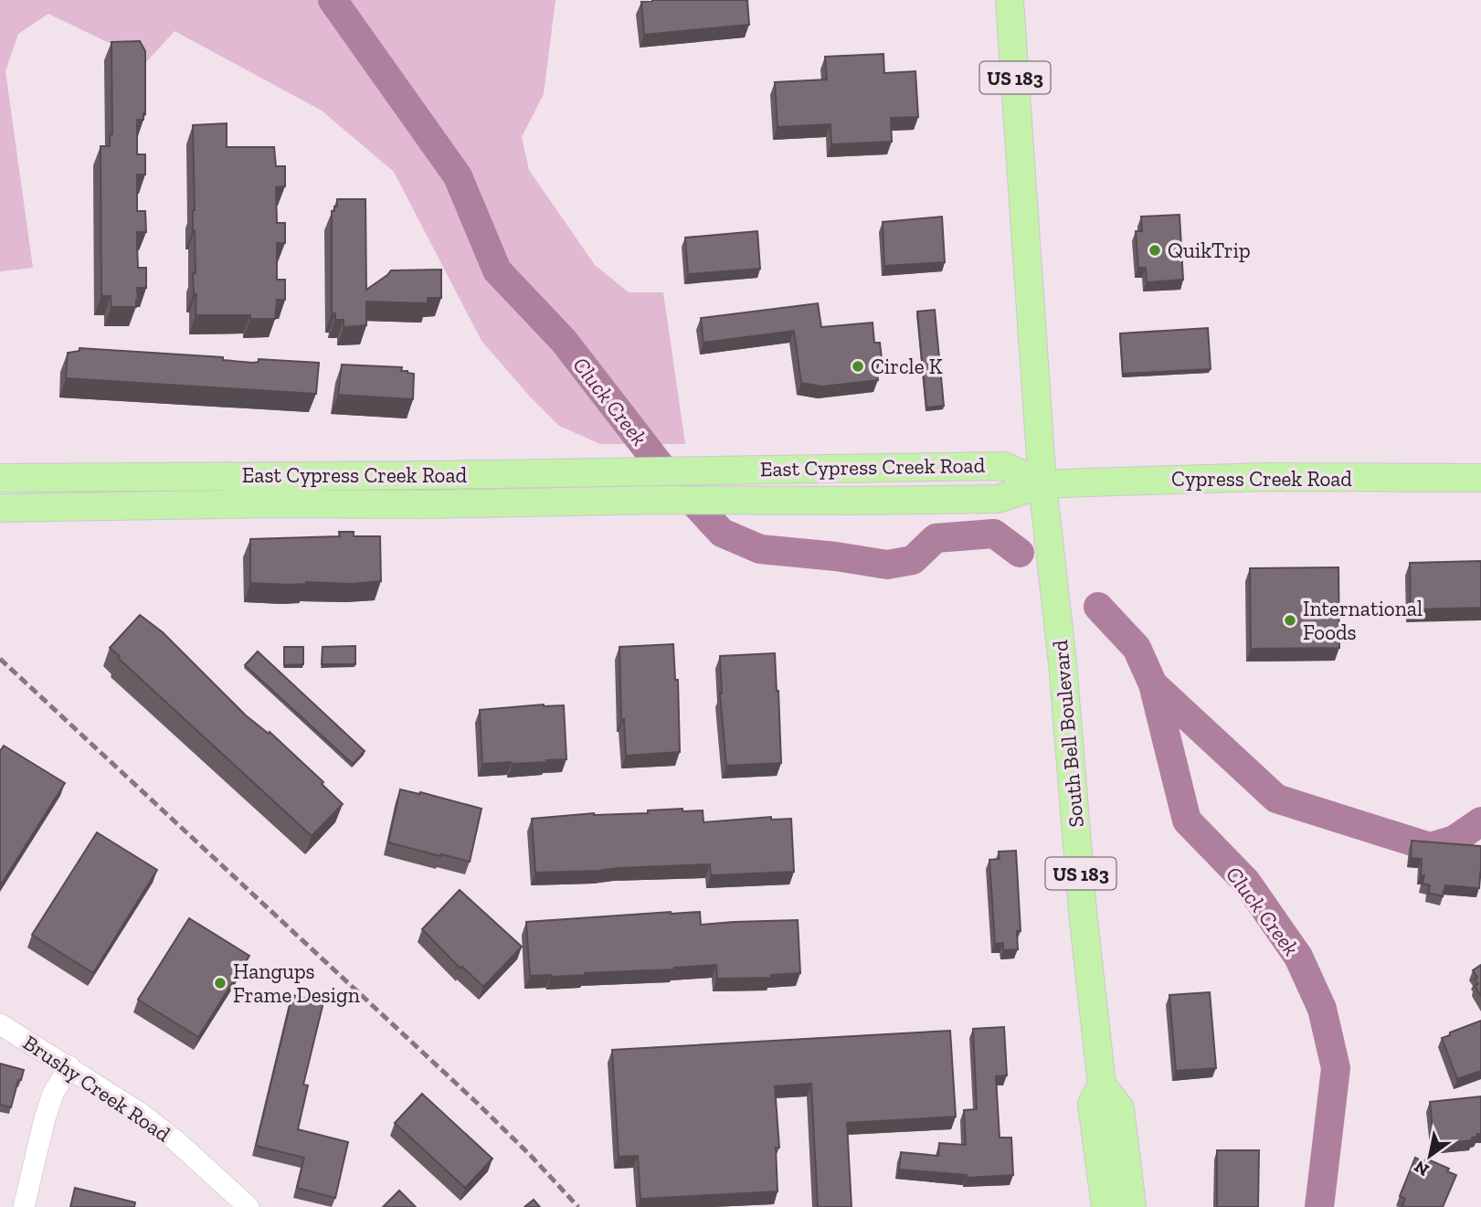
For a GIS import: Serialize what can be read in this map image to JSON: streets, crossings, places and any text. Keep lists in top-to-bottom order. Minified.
{"streets":{"main road":["US 183","East Cypress Creek Road","Cypress Creek Road","South Bell Boulevard"],"street":["Brushy Creek Road"]},"crossings":[["US 183","East Cypress Creek Road"],["US 183","Cypress Creek Road"],["US 183","South Bell Boulevard"],["East Cypress Creek Road","Cypress Creek Road"],["East Cypress Creek Road","South Bell Boulevard"],["Cypress Creek Road","South Bell Boulevard"]],"water":["Cluck Creek"],"places":["QuikTrip","Circle K","International Foods","Hangups Frame Design"],"north":"bottom left"}
